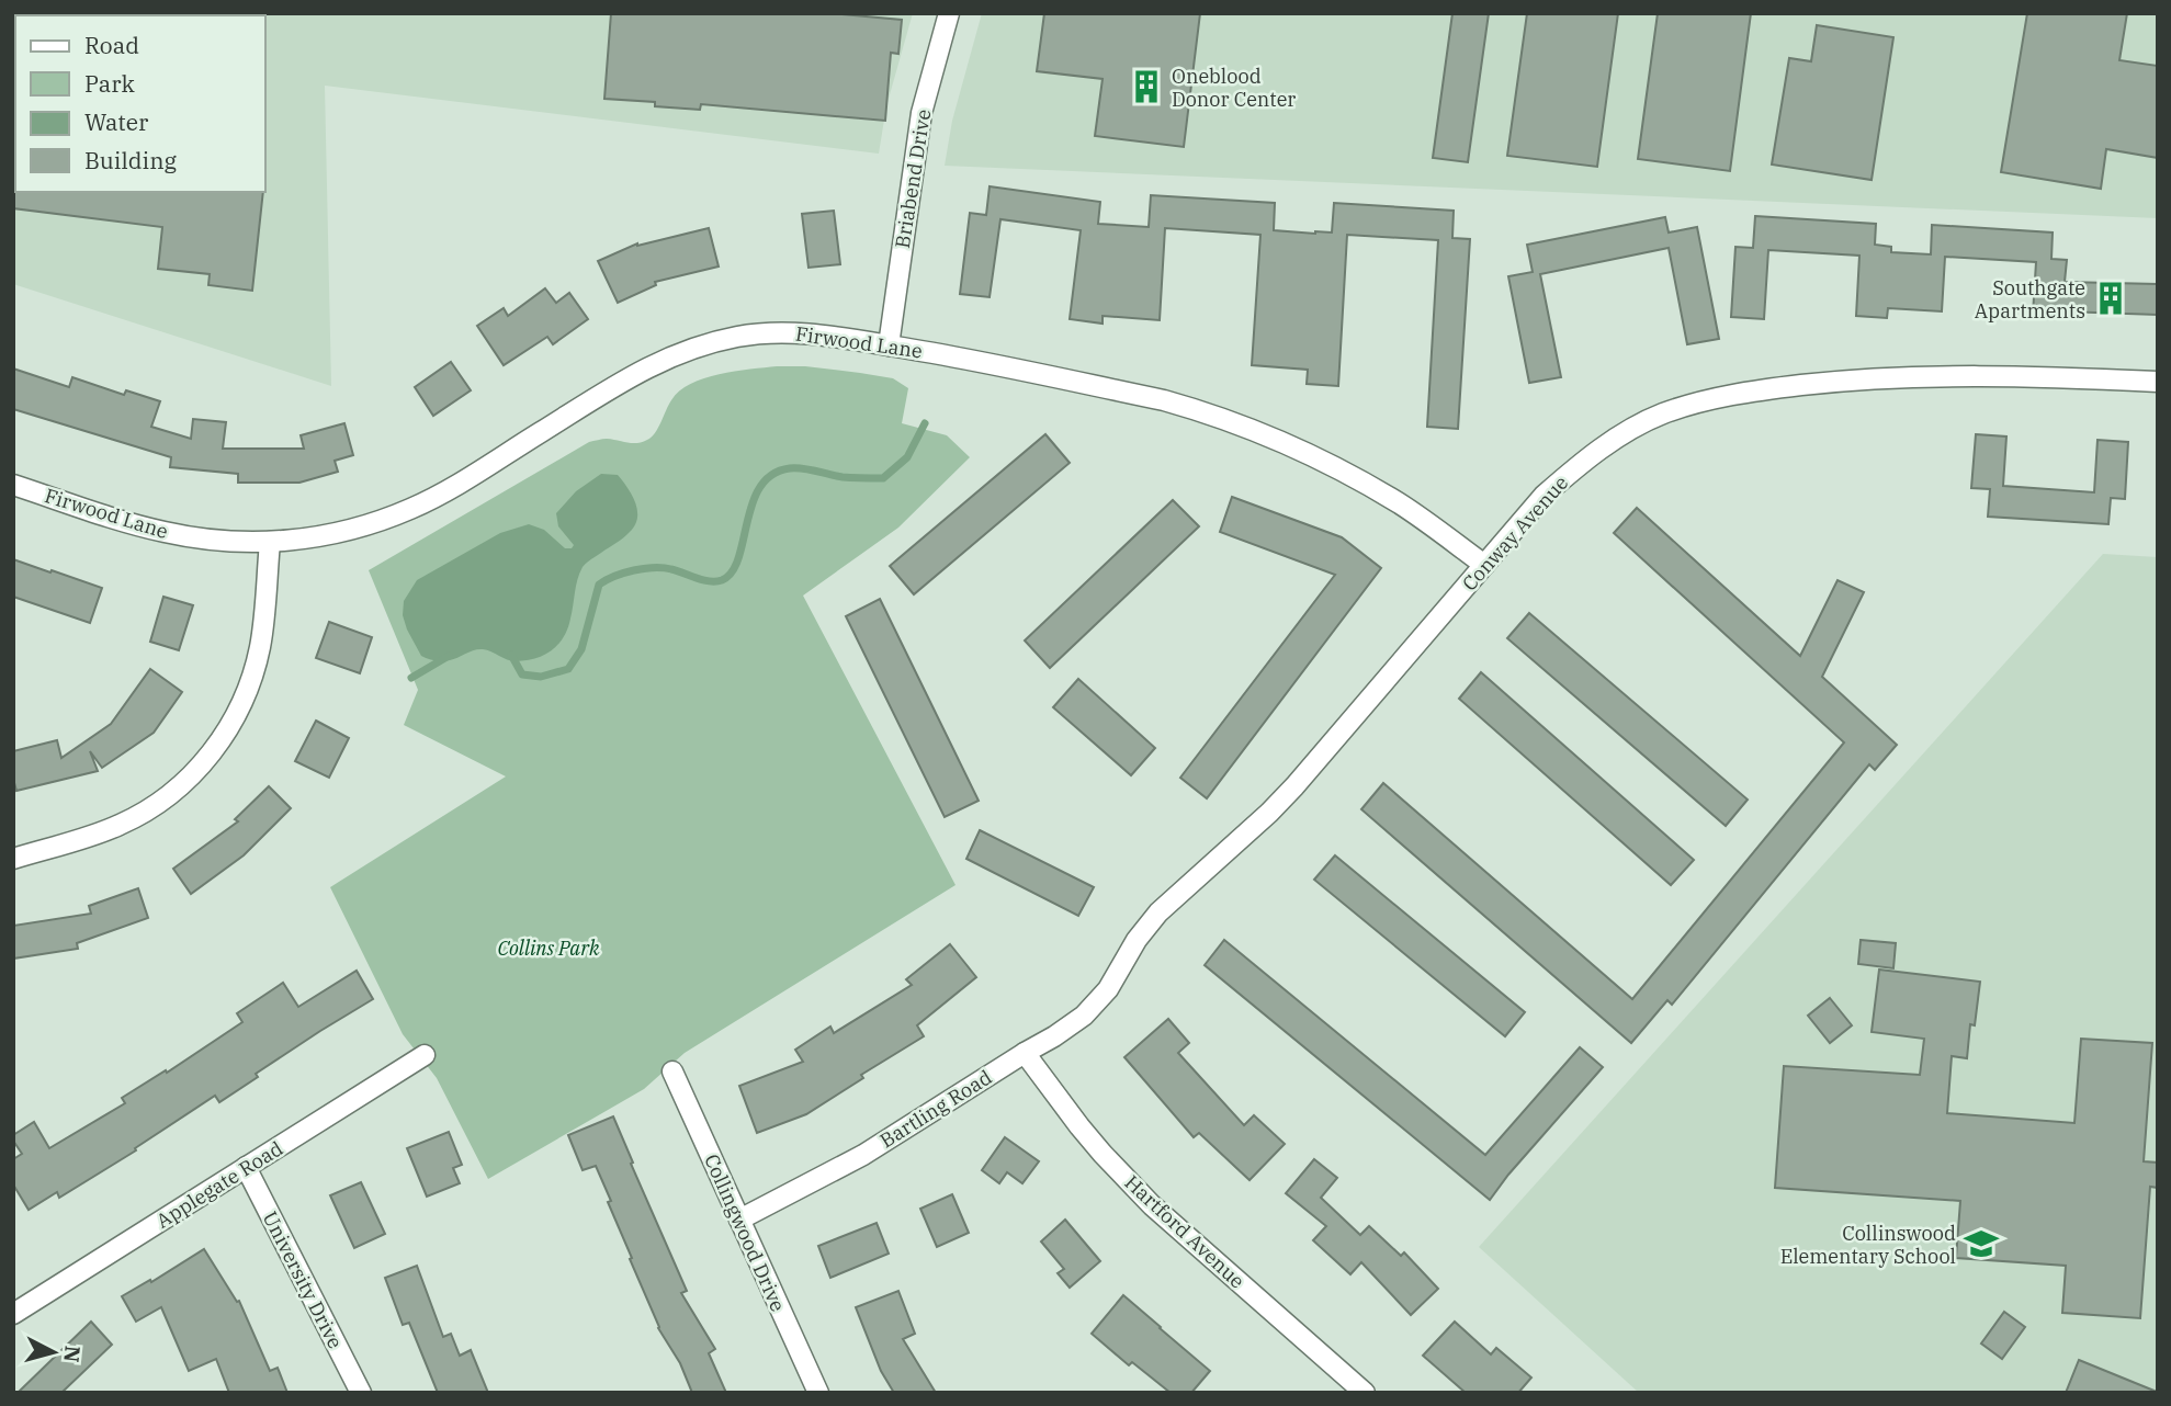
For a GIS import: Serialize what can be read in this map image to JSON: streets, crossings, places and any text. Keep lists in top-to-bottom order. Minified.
{"streets":{"street":["Briabend Drive","Firwood Lane","Conway Avenue","Bartling Road","Applegate Road","Hartford Avenue","Collingwood Drive","University Drive"]},"crossings":[["Briabend Drive","Firwood Lane"],["Firwood Lane","Conway Avenue"],["Conway Avenue","Bartling Road"],["Bartling Road","Hartford Avenue"],["Bartling Road","Collingwood Drive"],["Applegate Road","University Drive"]],"parks":["Collins Park"],"places":{"building":["Oneblood Donor Center","Southgate Apartments"],"school or university":["Collinswood Elementary School"]},"legend":["Road","Park","Water","Building"],"north":"right"}
